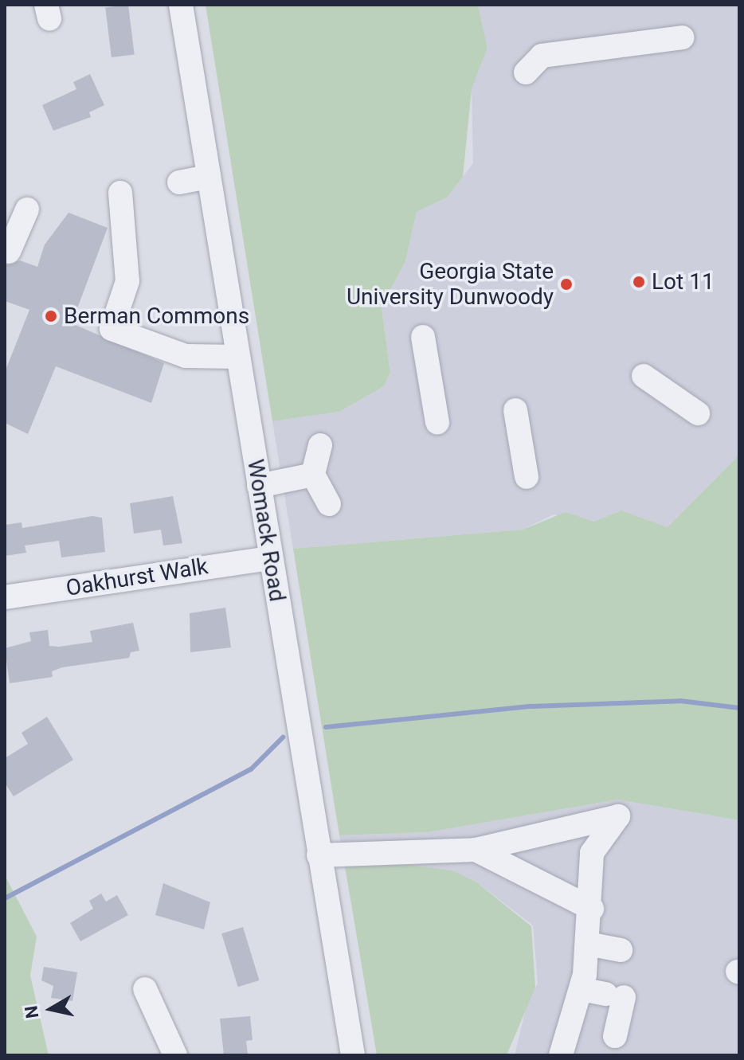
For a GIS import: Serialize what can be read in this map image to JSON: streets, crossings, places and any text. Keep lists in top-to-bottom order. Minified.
{"streets":{"street":["Womack Road","Oakhurst Walk"]},"crossings":[["Womack Road","Oakhurst Walk"]],"places":["Lot 11","Georgia State University Dunwoody","Berman Commons"],"north":"left"}
